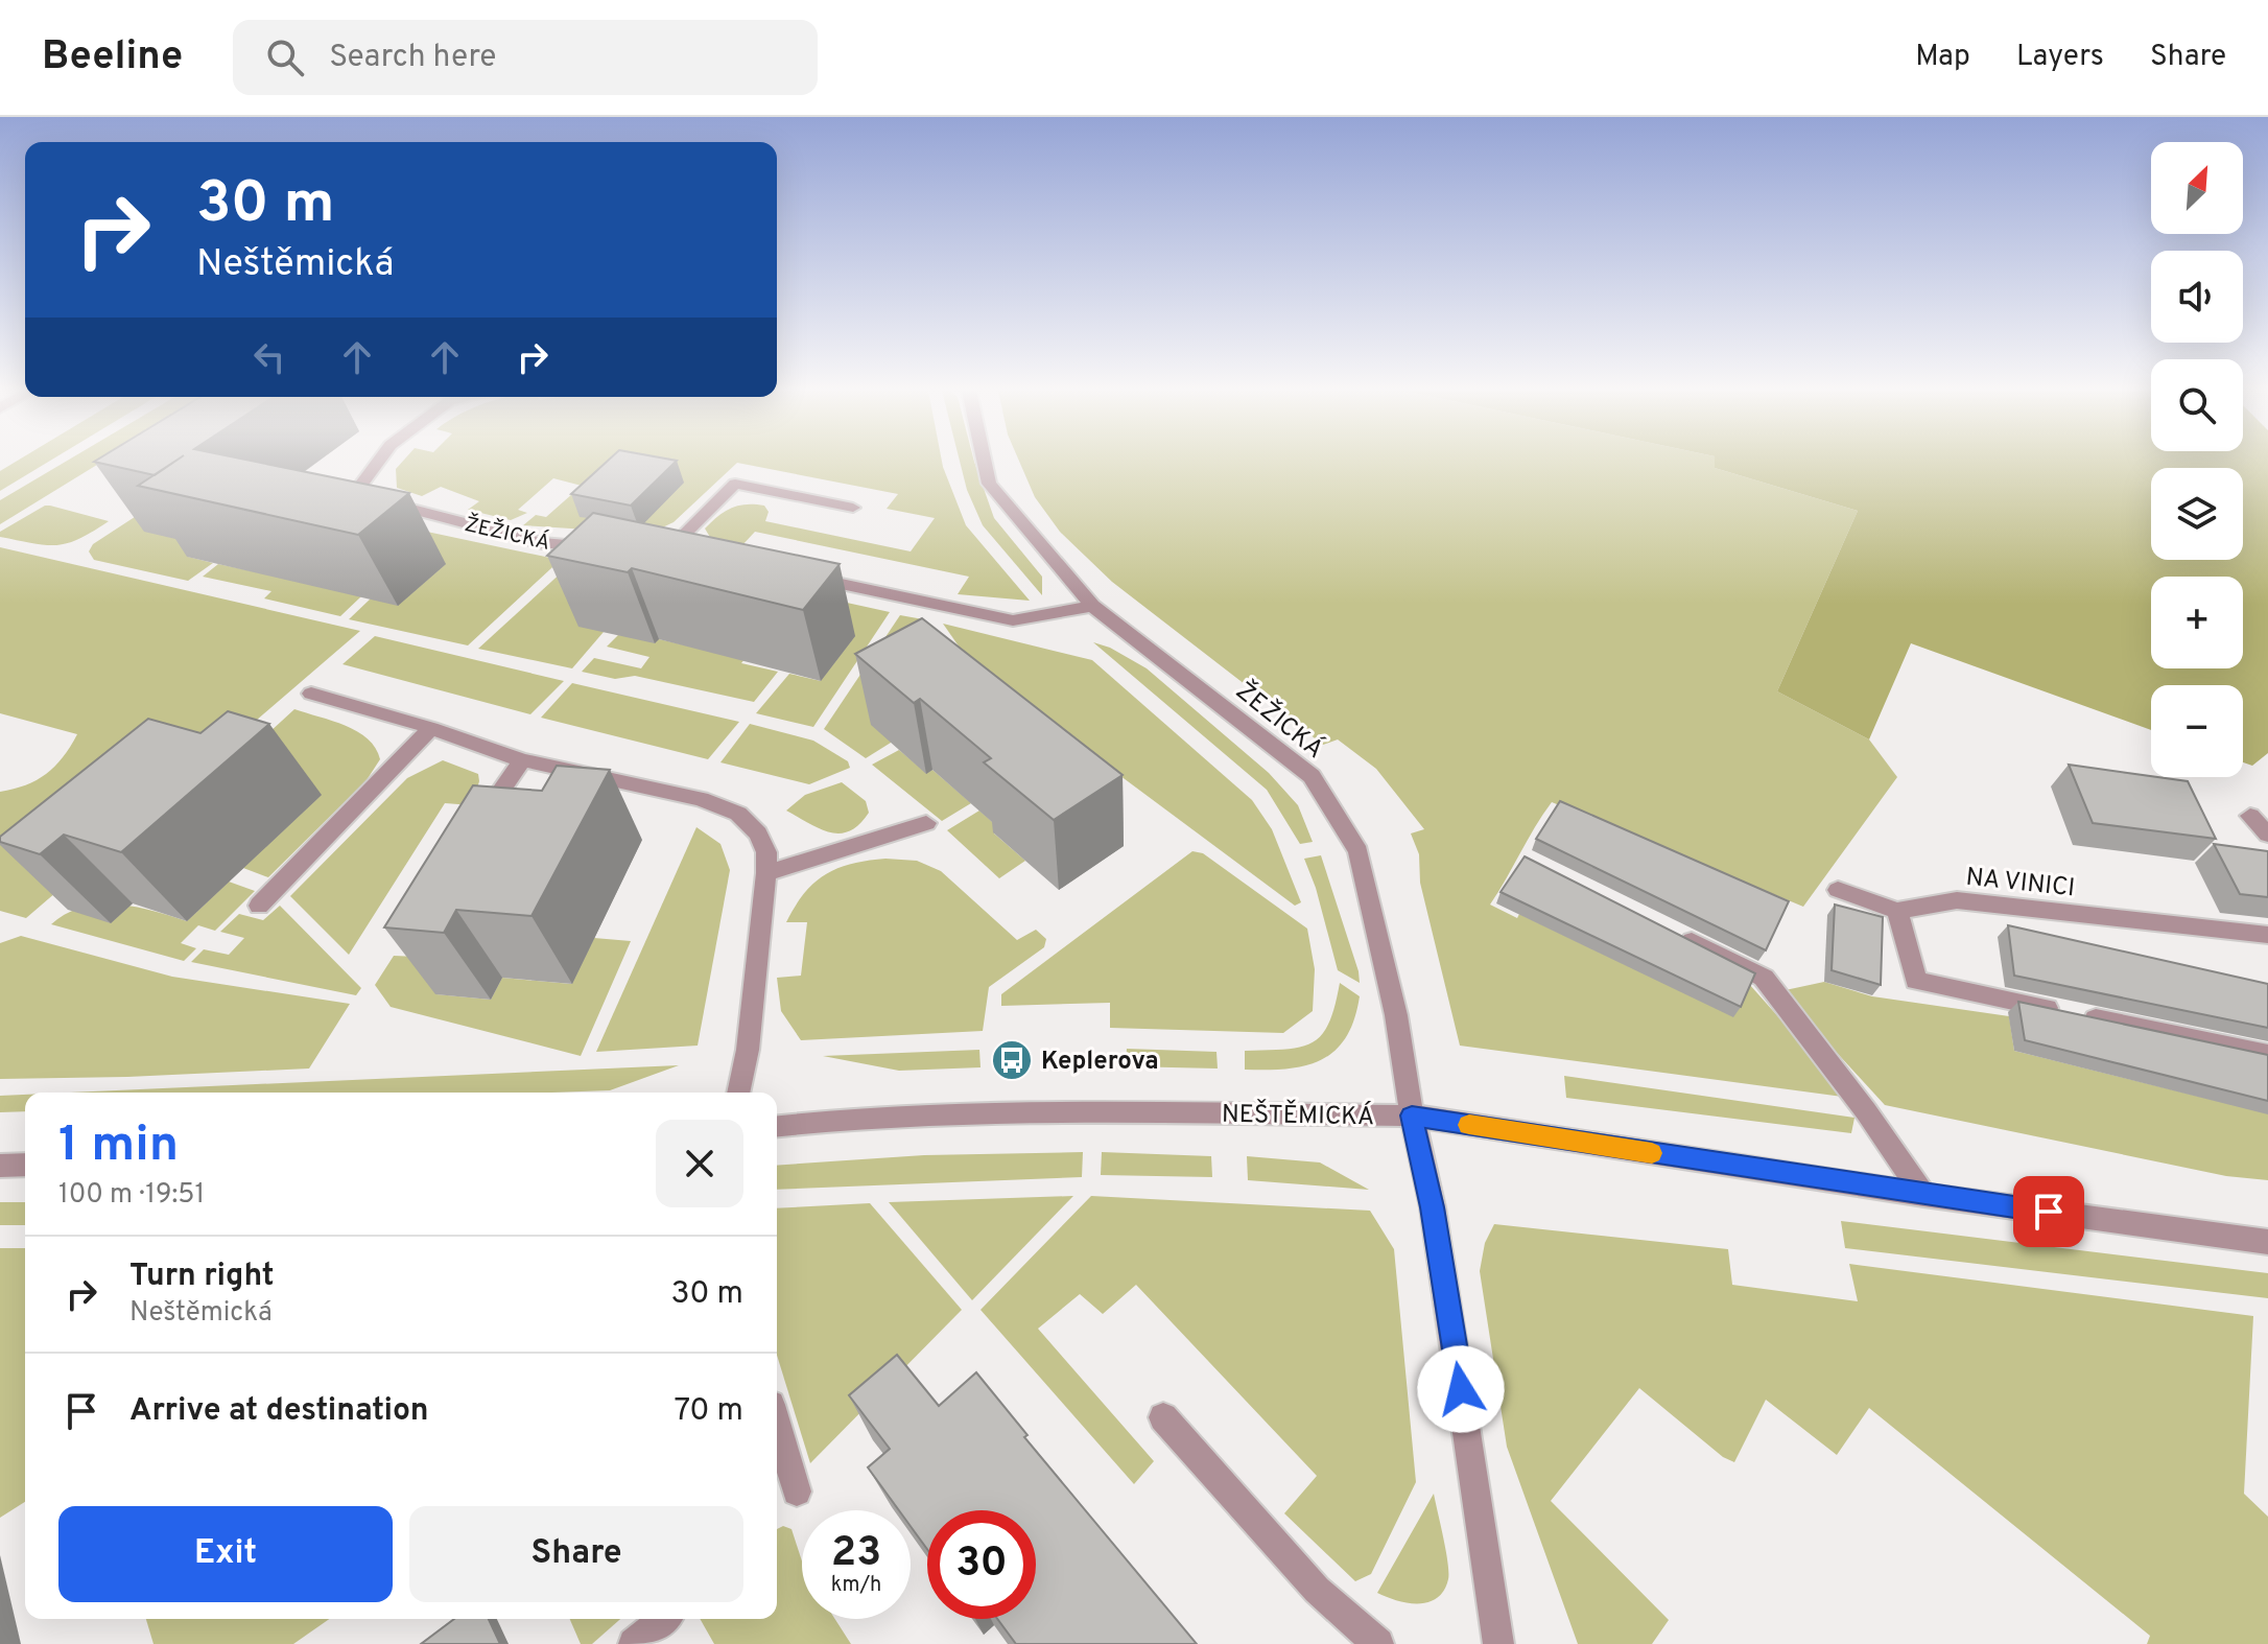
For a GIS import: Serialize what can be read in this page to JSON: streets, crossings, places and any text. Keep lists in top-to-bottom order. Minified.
{"streets":{"street":["ŽEŽICKÁ","NA VINICI","NEŠTĚMICKÁ"]},"crossings":[["ŽEŽICKÁ","NEŠTĚMICKÁ"]],"places":{"bus stop":["Keplerova"]},"north":"top right","page":{"header":"Beeline","search":"Search here","nav":["Map","Layers","Share"],"map_buttons":["+","−"],"turn":["30 m","Neštěmická"],"heading":["1 min","100 m · 19:51"],"list":[{"name":"Turn right","note":"Neštěmická","value":"30 m"},{"name":"Arrive at destination","value":"70 m"}],"buttons":["Exit","Share"],"speed":"23 km/h","limit":"30"}}
